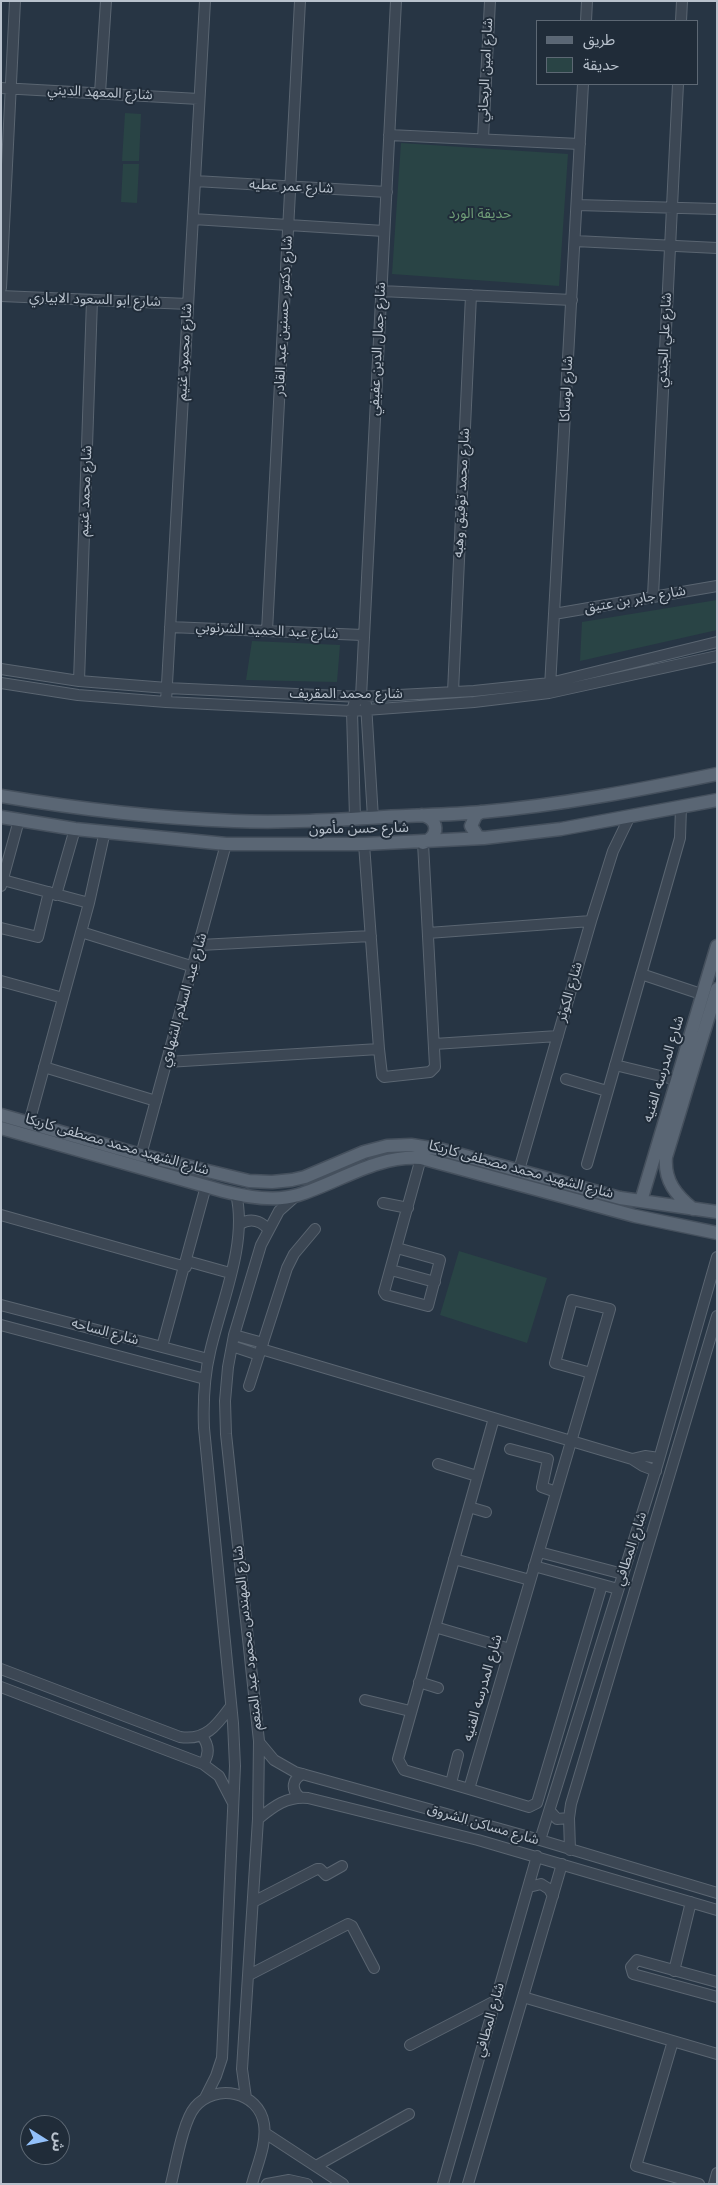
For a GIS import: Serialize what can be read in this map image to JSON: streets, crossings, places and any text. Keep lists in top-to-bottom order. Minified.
{"streets":{"main road":["شارع حسن مأمون","شارع المدرسه الفنيه","شارع الشهيد محمد مصطفى كاريكا"],"street":["شارع امين الريحاني","شارع المعهد الديني","شارع عمر عطيه","شارع ابو السعود الابياري","شارع دكتور حسنين عبد القادر","شارع علي الجندي","شارع جمال الدين عفيفي","شارع محمود غنيم","شارع لوساكا","شارع محمد غنيم","شارع محمد توفيق وهبه","شارع جابر بن عتيق","شارع عبد الحميد الشرنوبي","شارع محمد المقريف","شارع الكوثر","شارع عبد السلام الشهاوي","شارع الساحه","شارع المطافي","شارع المهندس محمود عبد المنعم","شارع مساكن الشروق"]},"crossings":[["شارع المعهد الديني","شارع محمود غنيم"],["شارع عمر عطيه","شارع دكتور حسنين عبد القادر"],["شارع عمر عطيه","شارع جمال الدين عفيفي"],["شارع عمر عطيه","شارع محمود غنيم"],["شارع ابو السعود الابياري","شارع محمود غنيم"],["شارع ابو السعود الابياري","شارع محمد غنيم"],["شارع دكتور حسنين عبد القادر","شارع عبد الحميد الشرنوبي"],["شارع علي الجندي","شارع جابر بن عتيق"],["شارع جمال الدين عفيفي","شارع عبد الحميد الشرنوبي"],["شارع جمال الدين عفيفي","شارع محمد المقريف"],["شارع محمود غنيم","شارع عبد الحميد الشرنوبي"],["شارع محمود غنيم","شارع محمد المقريف"],["شارع لوساكا","شارع جابر بن عتيق"],["شارع لوساكا","شارع محمد المقريف"],["شارع محمد غنيم","شارع محمد المقريف"],["شارع محمد توفيق وهبه","شارع محمد المقريف"],["شارع حسن مأمون","شارع الكوثر"],["شارع حسن مأمون","شارع عبد السلام الشهاوي"],["شارع الكوثر","شارع الشهيد محمد مصطفى كاريكا"],["شارع عبد السلام الشهاوي","شارع الشهيد محمد مصطفى كاريكا"],["شارع المدرسه الفنيه","شارع الشهيد محمد مصطفى كاريكا"],["شارع الشهيد محمد مصطفى كاريكا","شارع المهندس محمود عبد المنعم"],["شارع الساحه","شارع المهندس محمود عبد المنعم"],["شارع المطافي","شارع مساكن الشروق"],["شارع المهندس محمود عبد المنعم","شارع مساكن الشروق"]],"parks":["حديقة الورد"],"legend":["طريق","حديقة"],"north":"right"}
